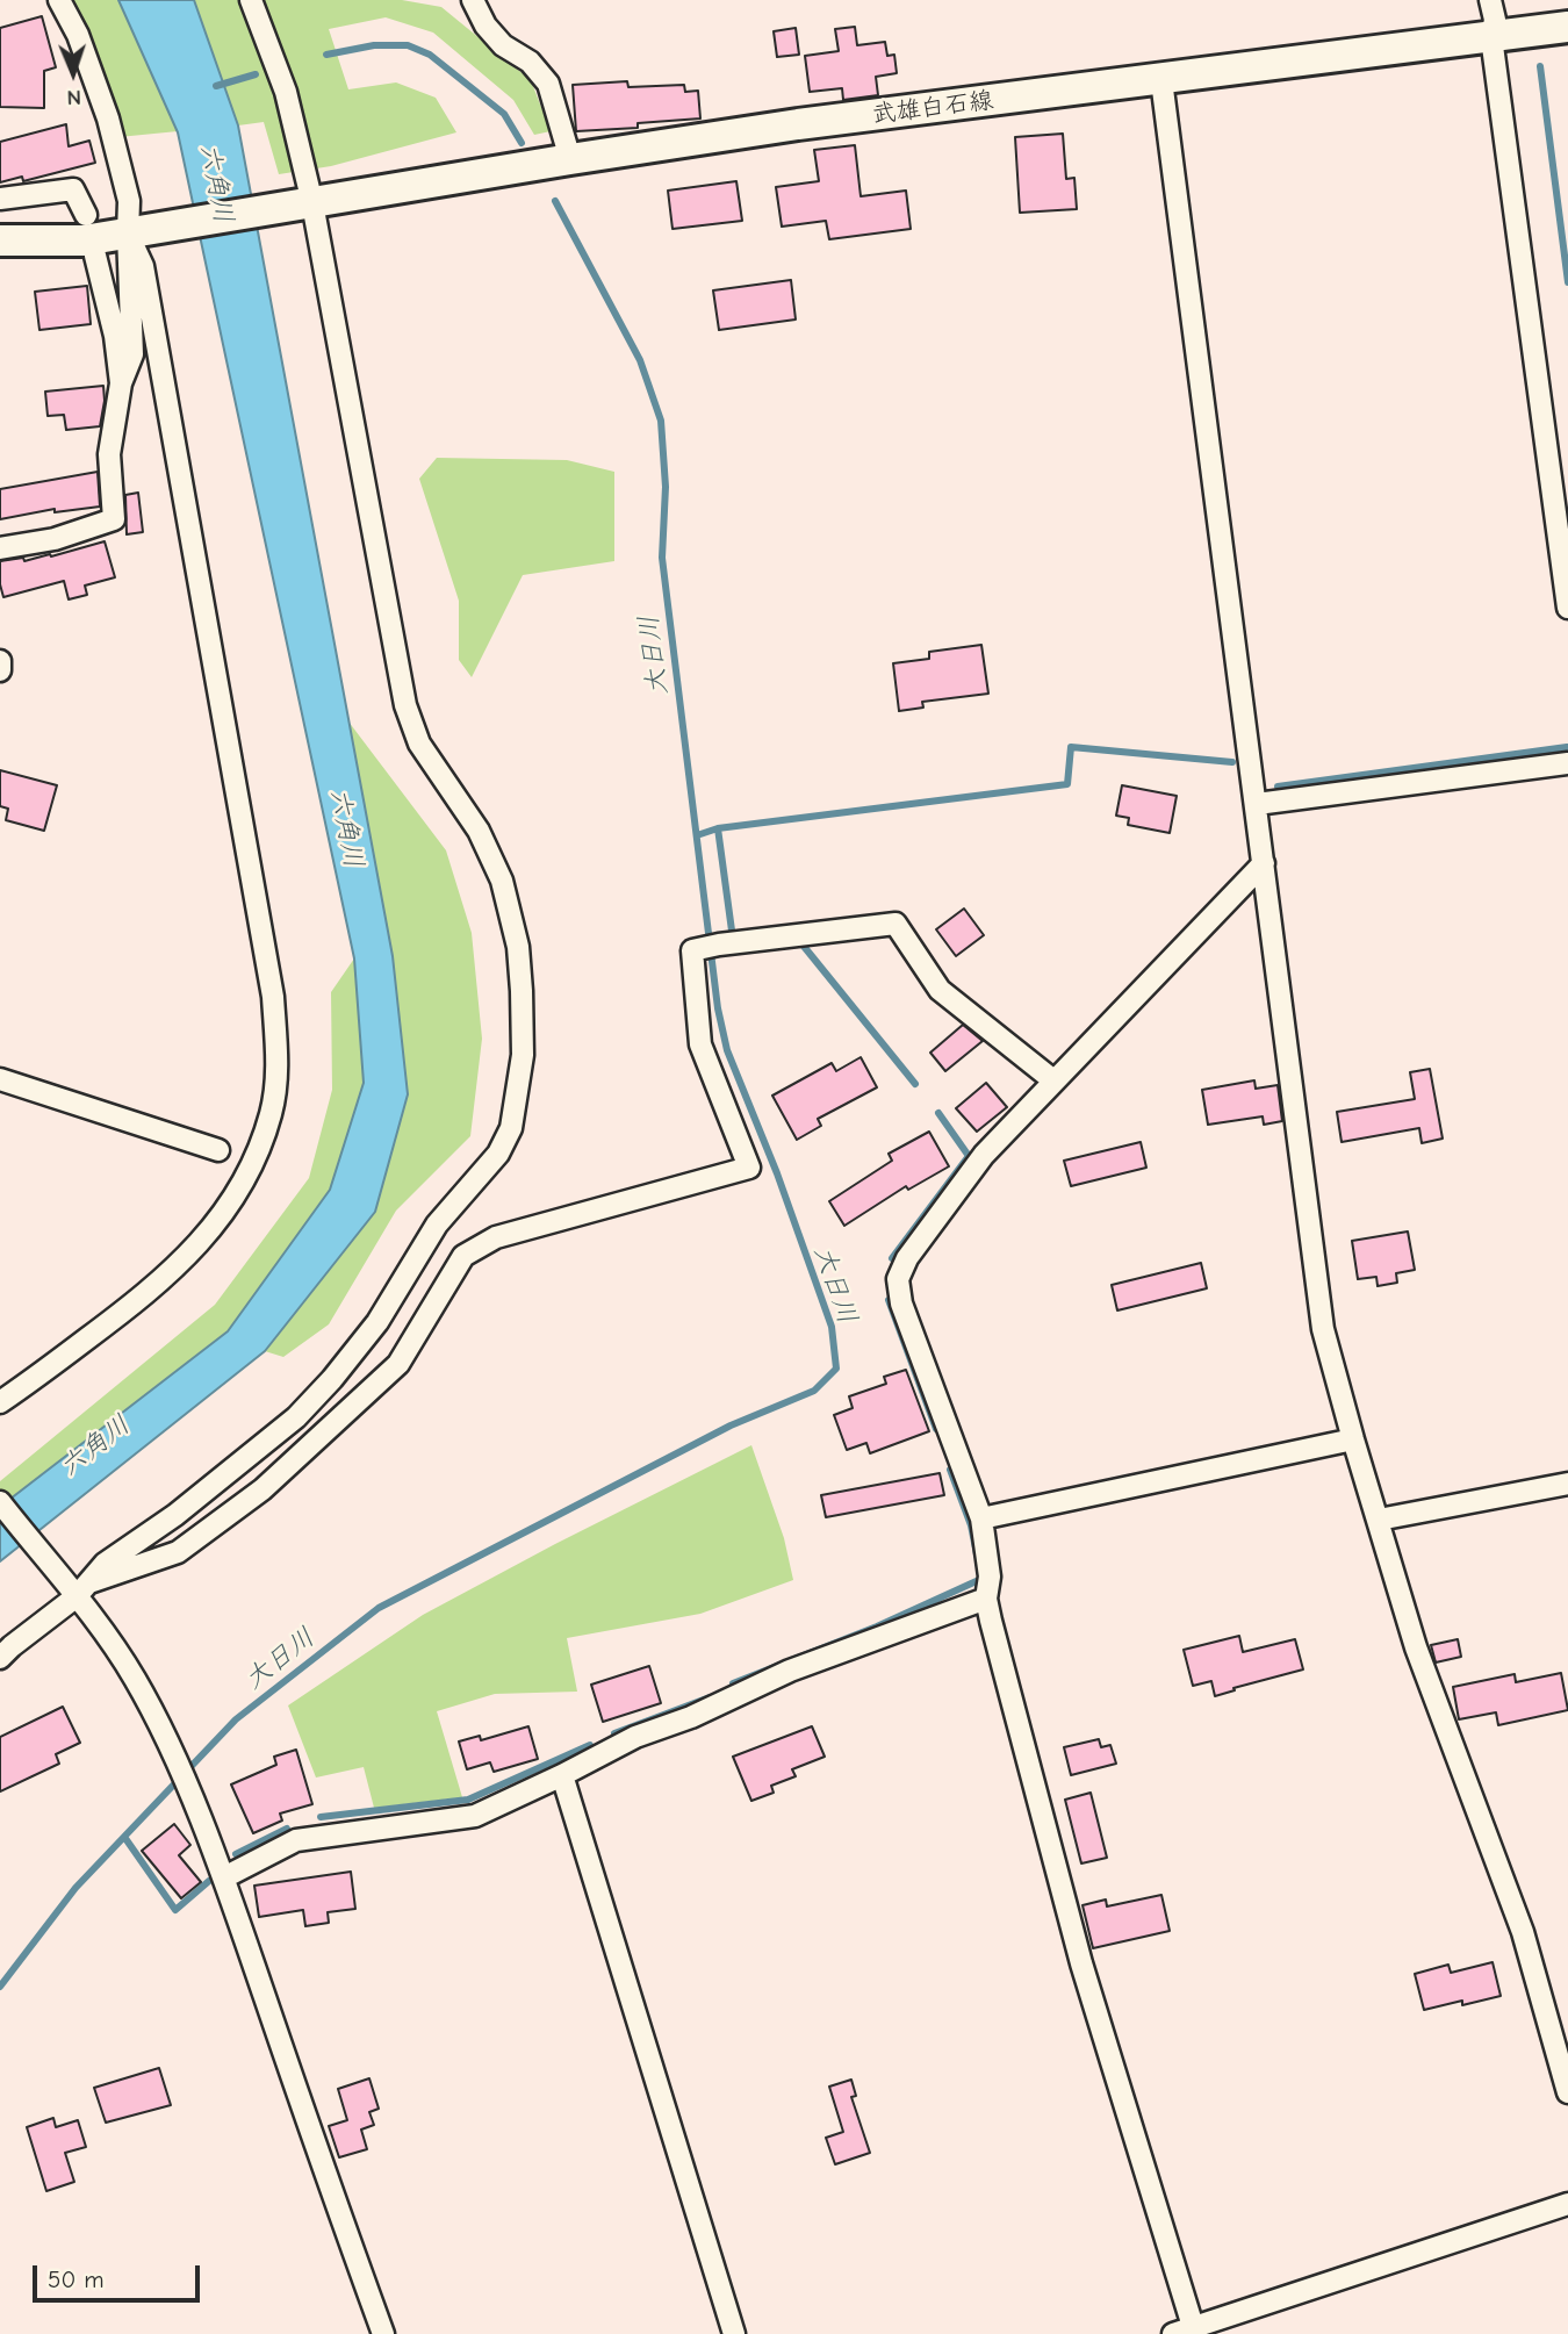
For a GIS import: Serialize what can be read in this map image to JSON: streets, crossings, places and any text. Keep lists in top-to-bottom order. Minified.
{"streets":{"main road":["武雄白石線"]},"water":["六角川","大日川"],"scale_bar":"50 m","north":"bottom"}
